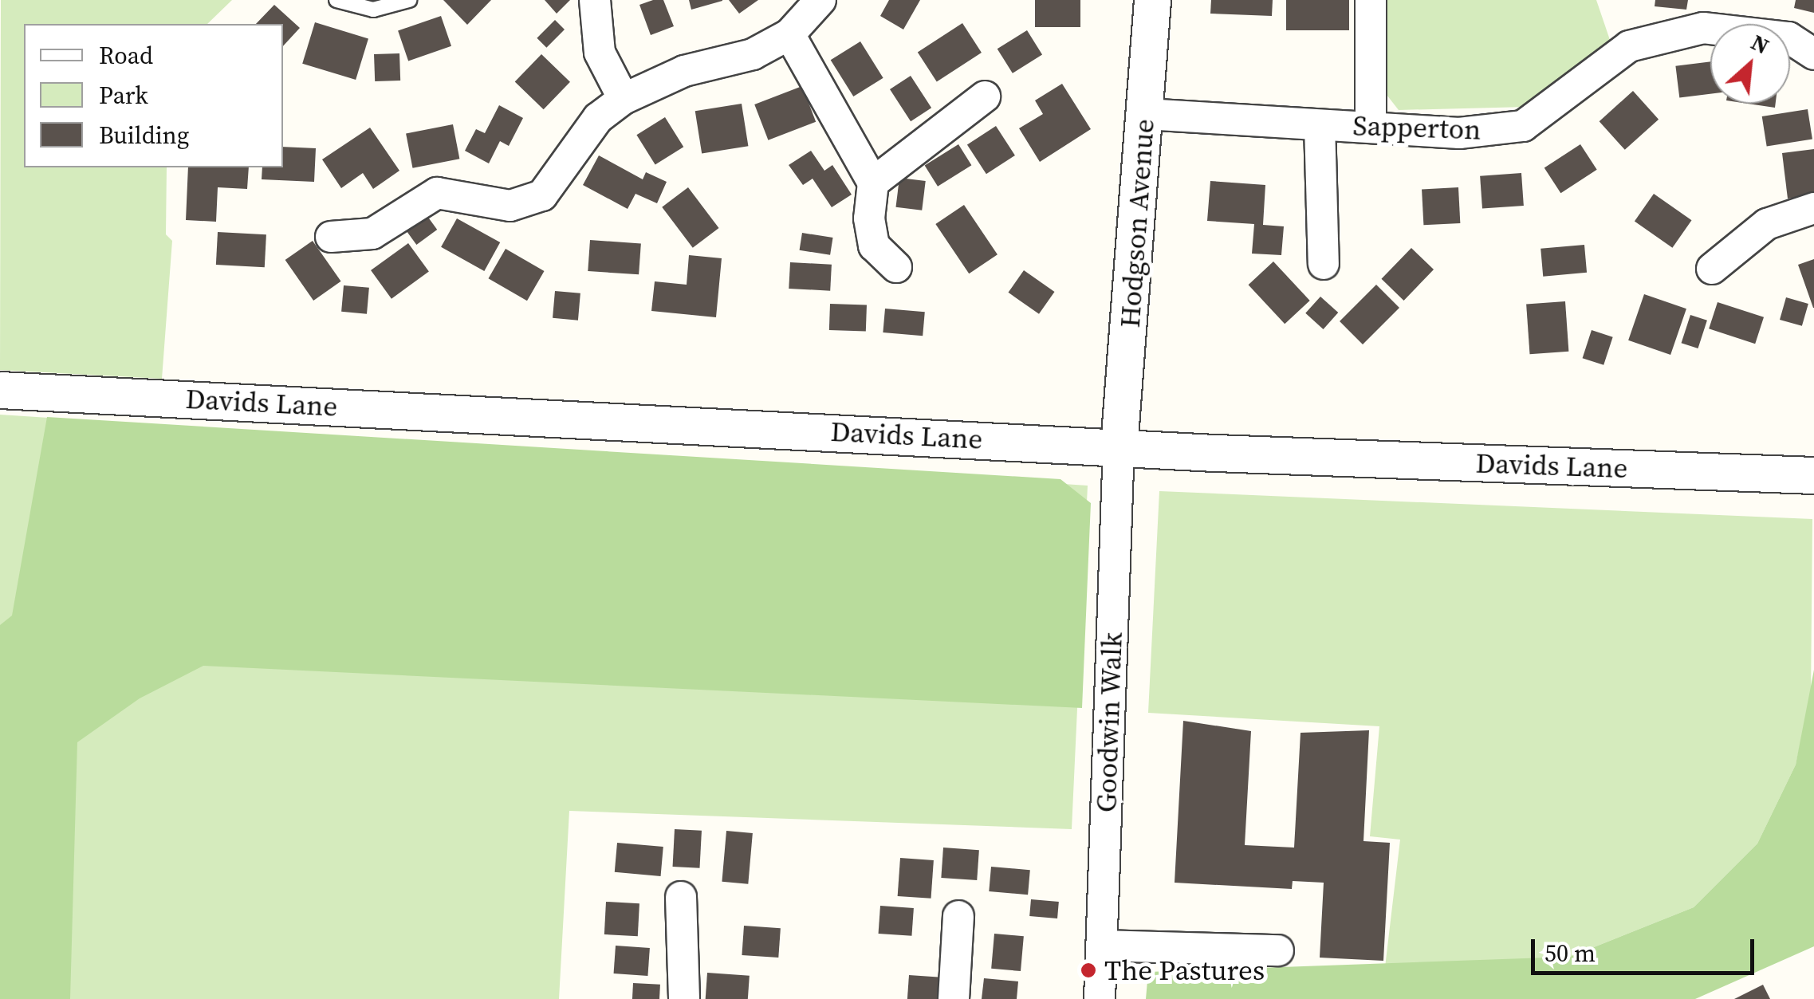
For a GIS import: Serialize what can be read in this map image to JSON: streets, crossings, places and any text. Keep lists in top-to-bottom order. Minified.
{"streets":{"street":["Sapperton","Hodgson Avenue","Davids Lane","Goodwin Walk"]},"crossings":[["Sapperton","Hodgson Avenue"],["Hodgson Avenue","Davids Lane"],["Hodgson Avenue","Goodwin Walk"],["Davids Lane","Goodwin Walk"]],"places":["The Pastures"],"legend":["Road","Park","Building"],"scale_bar":"50 m","north":"top right"}
